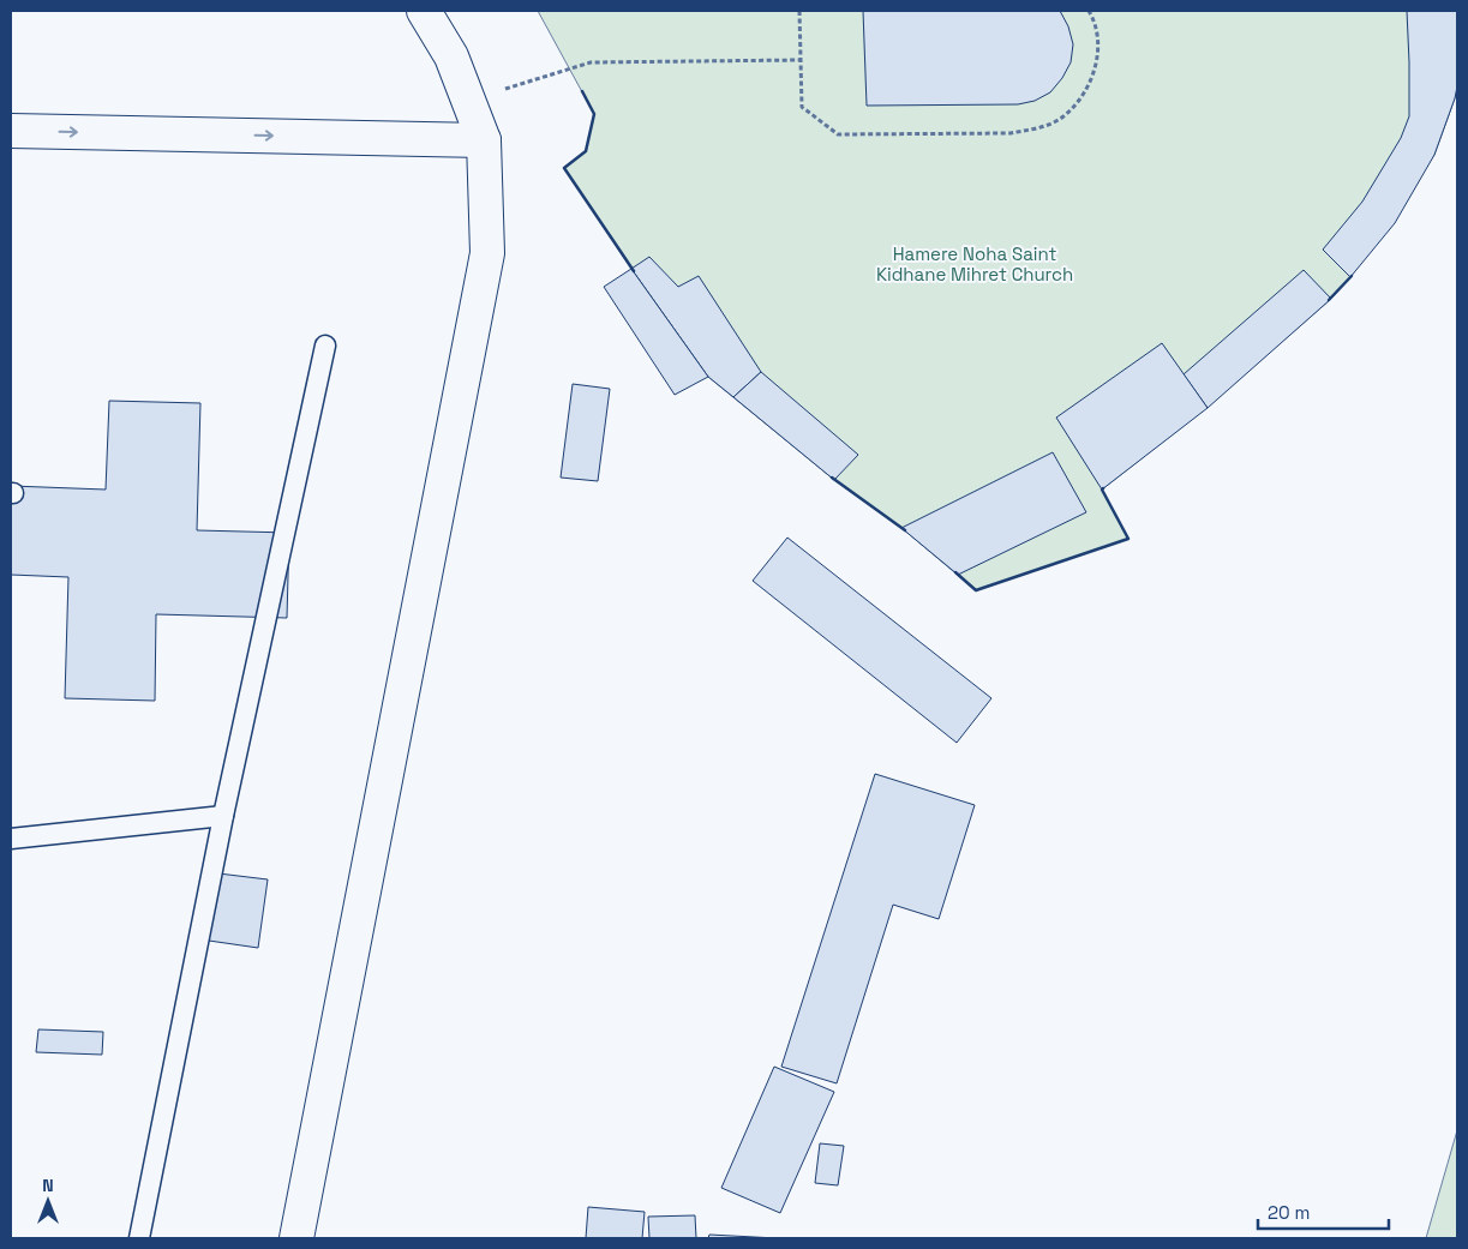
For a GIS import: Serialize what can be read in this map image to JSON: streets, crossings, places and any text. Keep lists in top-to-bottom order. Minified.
{"parks":["Hamere Noha Saint Kidhane Mihret Church"],"scale_bar":"20 m","north":"top"}
